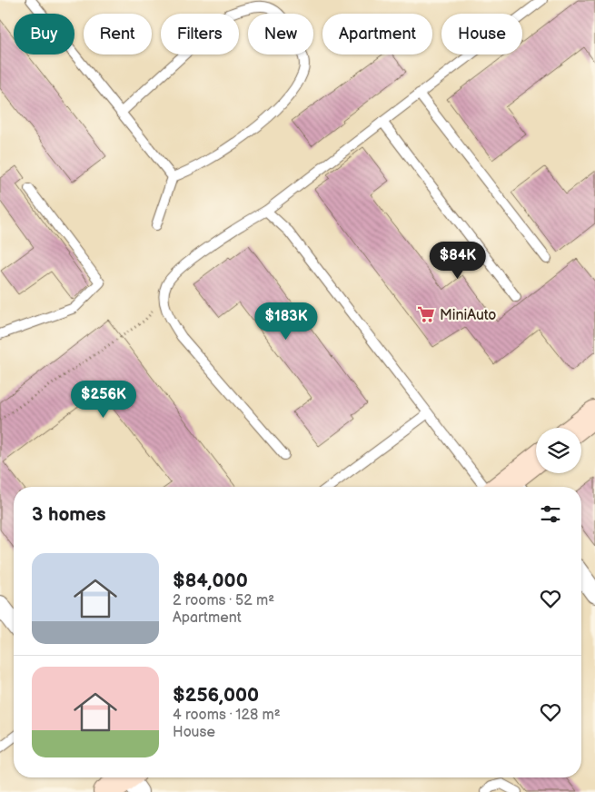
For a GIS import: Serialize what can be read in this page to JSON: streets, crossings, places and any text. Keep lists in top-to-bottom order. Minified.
{"places":{"supermarket":["MiniAuto"]},"page":{"chip":["Buy","Rent","Filters","New","Apartment","House"],"price":["$84K","$183K","$256K"],"heading":"3 homes","list":[{"name":"$84,000","note":"2 rooms · 52 m² · Apartment"},{"name":"$256,000","note":"4 rooms · 128 m² · House"}]}}
